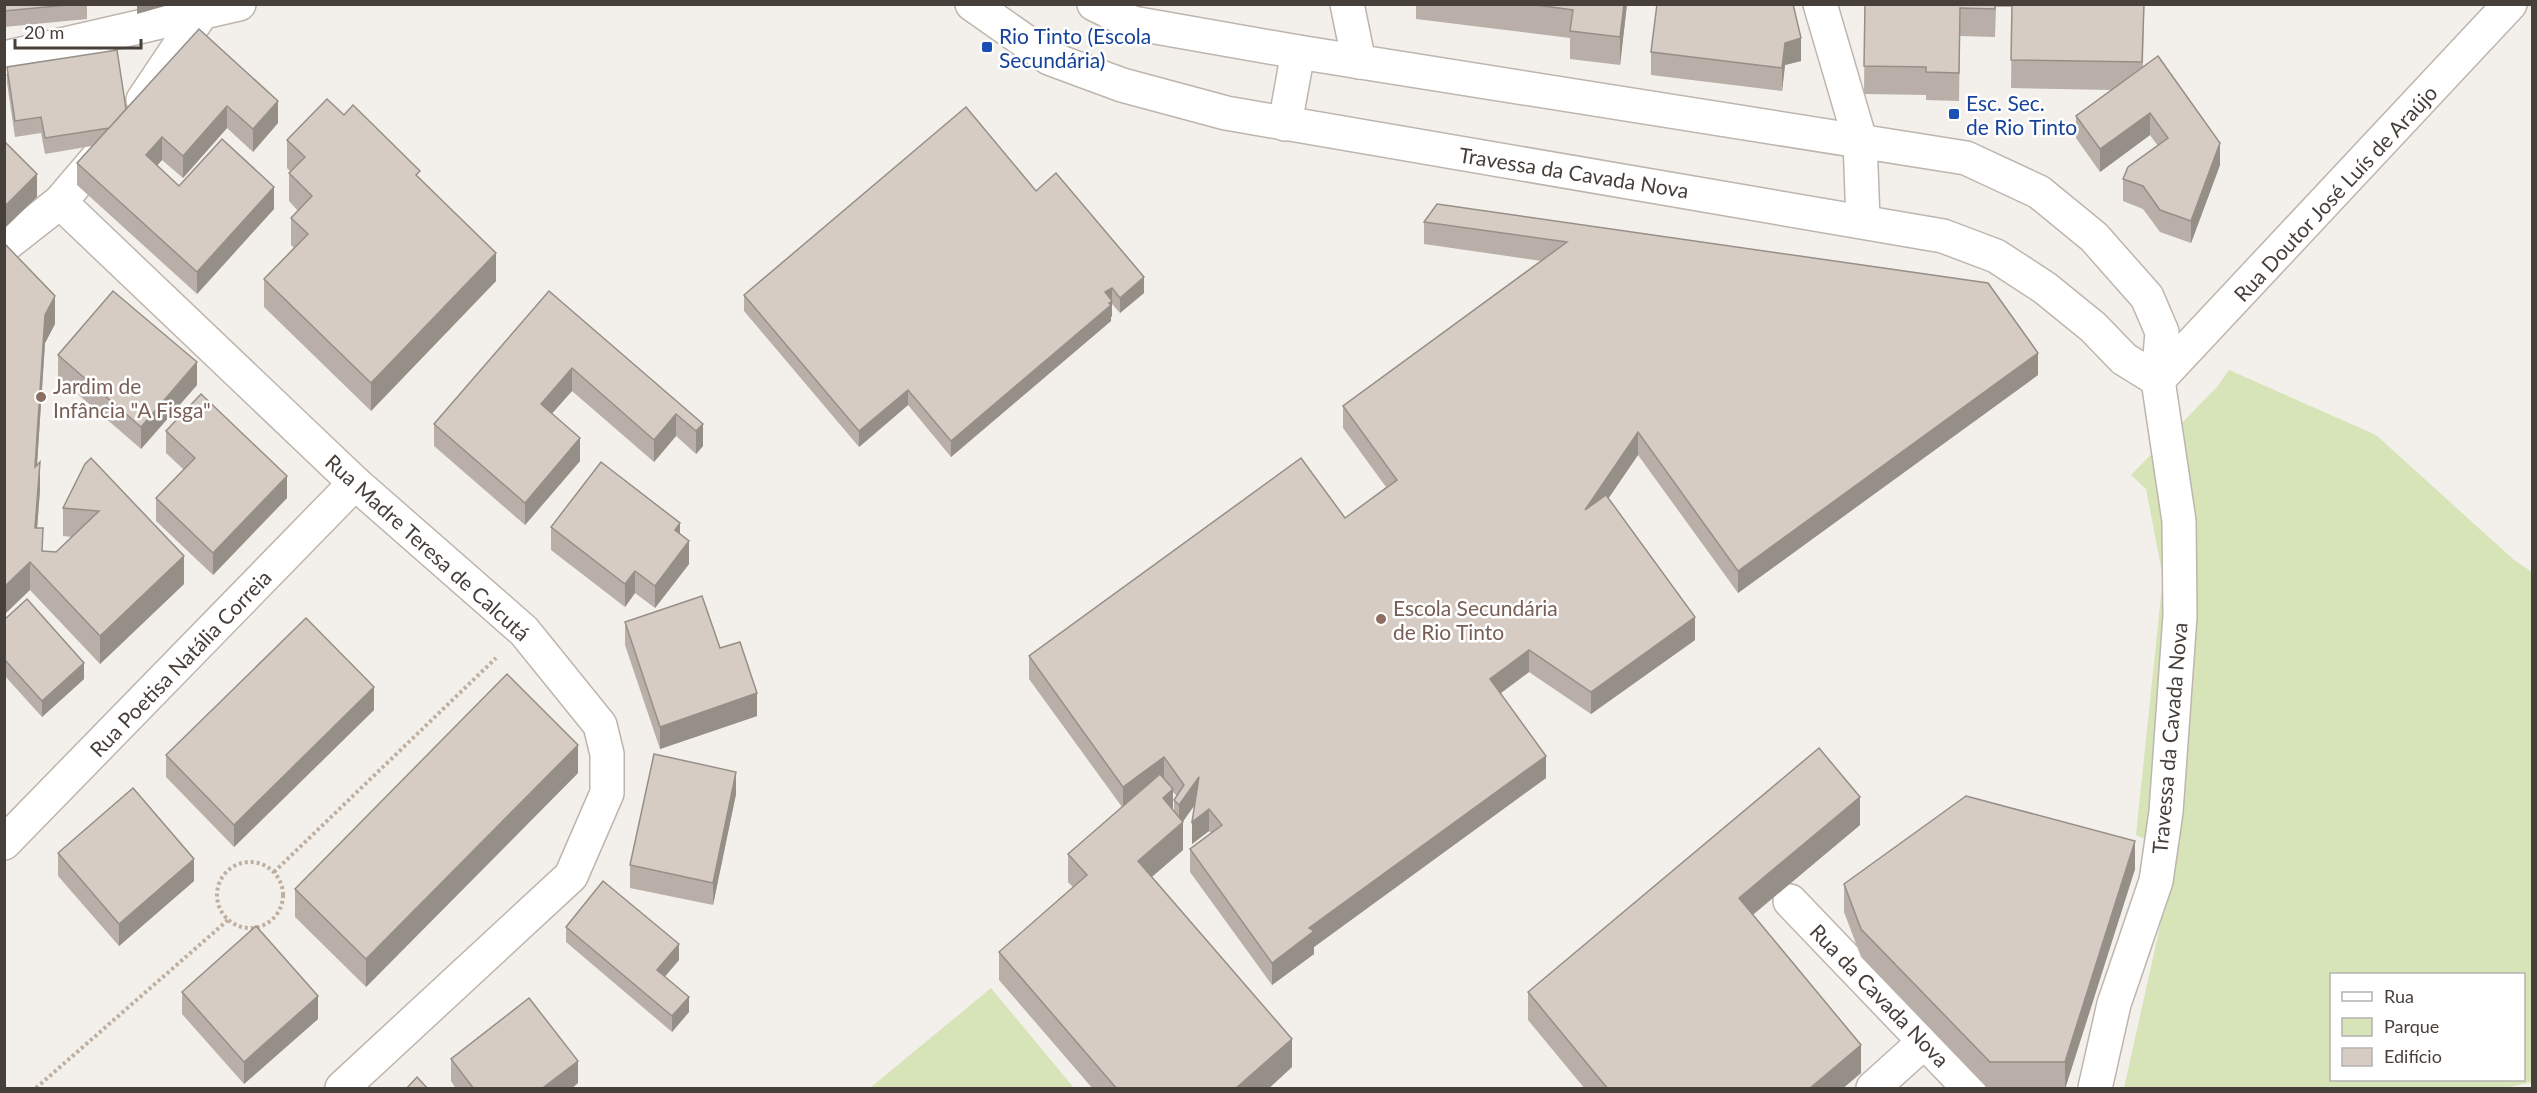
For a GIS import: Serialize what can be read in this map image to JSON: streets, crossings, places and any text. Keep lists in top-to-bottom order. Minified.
{"streets":{"street":["Travessa da Cavada Nova","Rua Doutor José Luís de Araújo","Rua Madre Teresa de Calcutá","Rua Poetisa Natália Correia","Rua da Cavada Nova"]},"crossings":[["Travessa da Cavada Nova","Rua Doutor José Luís de Araújo"],["Rua Madre Teresa de Calcutá","Rua Poetisa Natália Correia"]],"places":{"transit":["Rio Tinto (Escola Secundária)","Esc. Sec. de Rio Tinto"],"other":["Jardim de Infância \"A Fisga\"","Escola Secundária de Rio Tinto"]},"legend":["Rua","Parque","Edifício"],"scale_bar":"20 m"}
